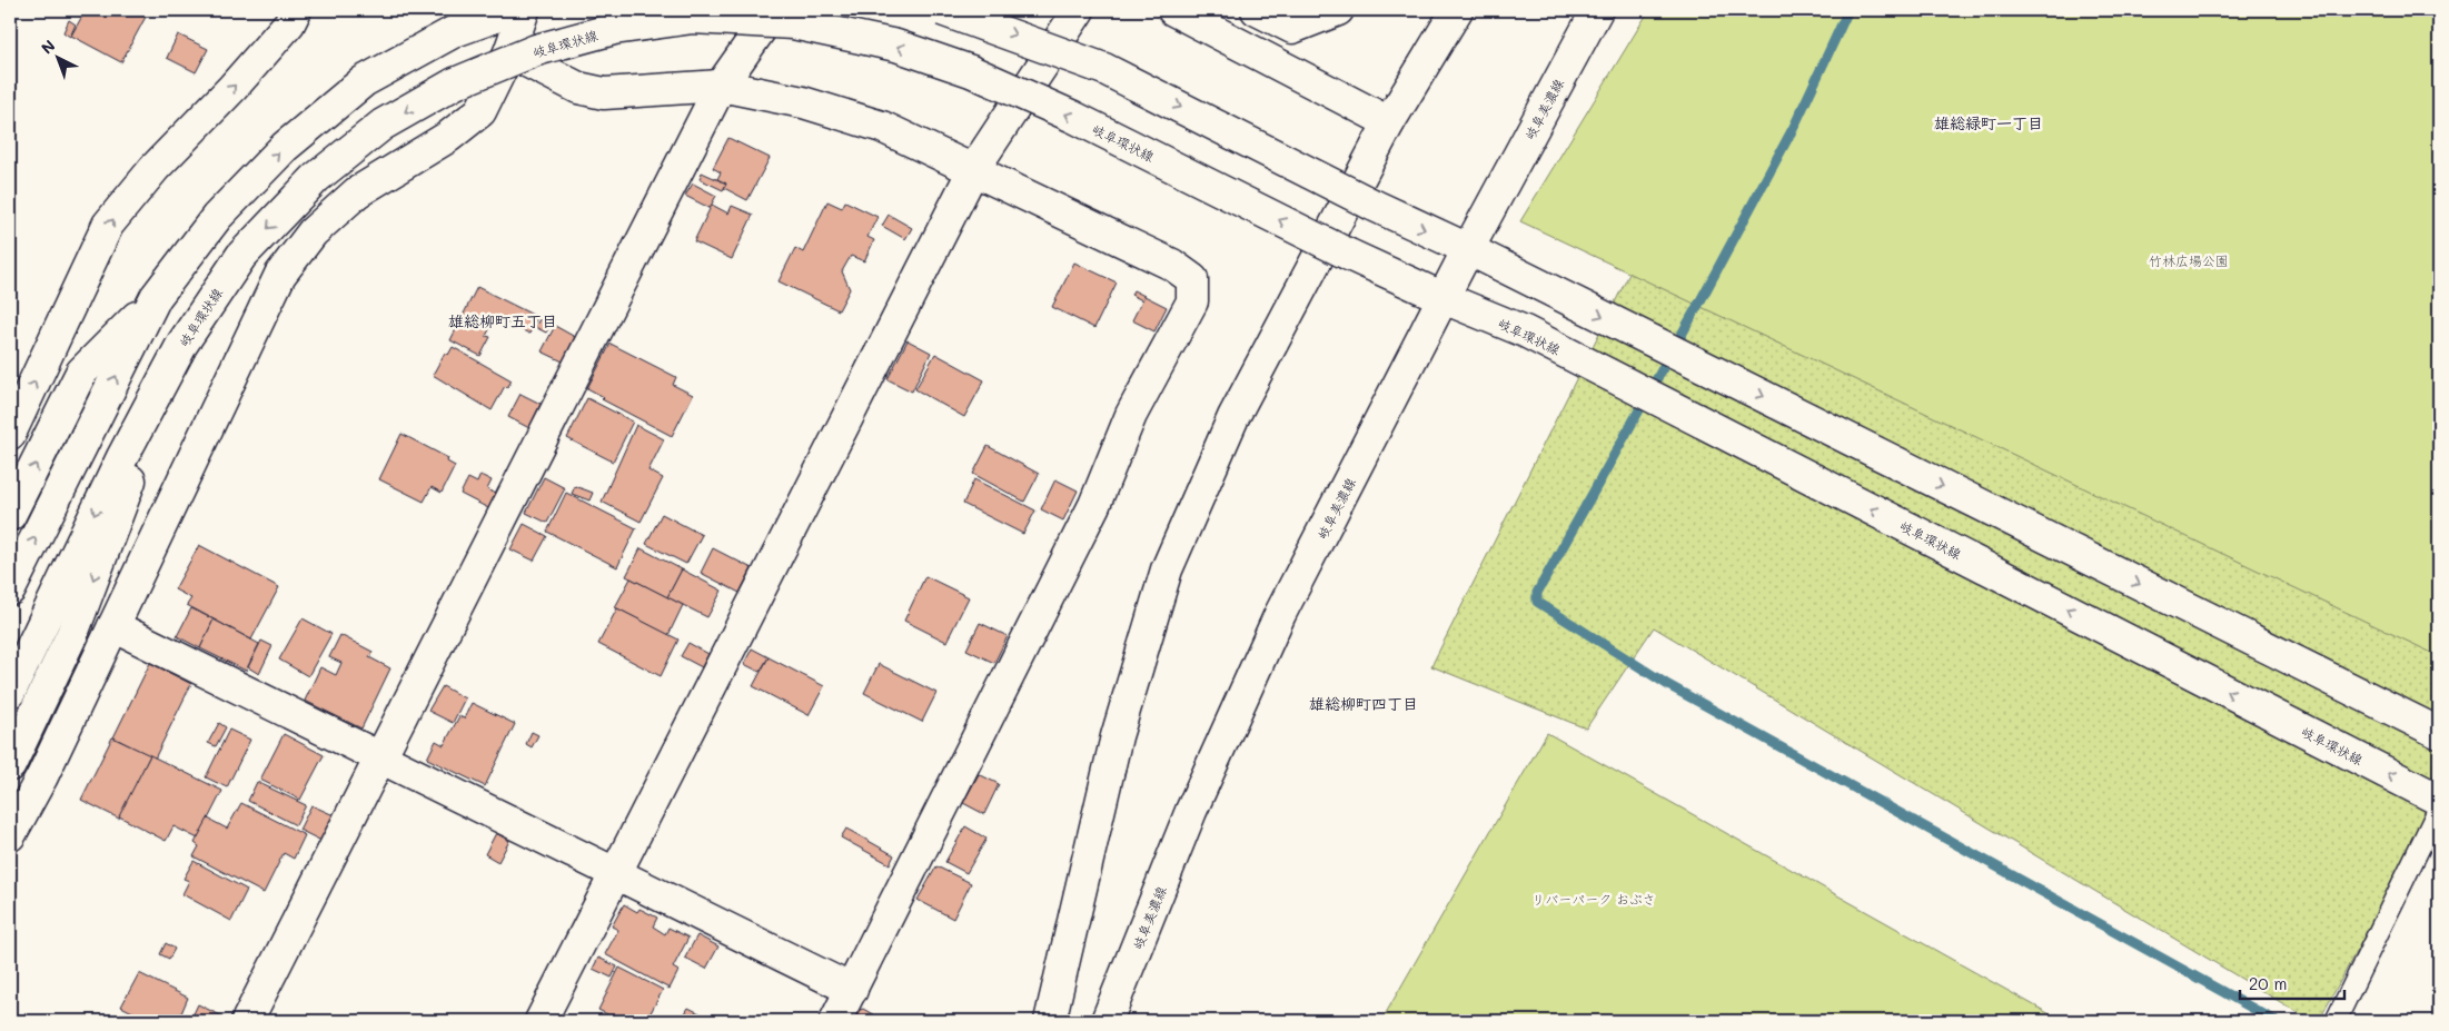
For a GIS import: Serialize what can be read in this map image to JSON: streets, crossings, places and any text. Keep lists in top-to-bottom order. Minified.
{"streets":{"street":["岐阜環状線","岐阜美濃線"]},"crossings":[["岐阜環状線","岐阜美濃線"]],"districts":["雄総緑町一丁目","雄総柳町五丁目","雄総柳町四丁目"],"parks":["竹林広場公園","リバーパーク おぶさ"],"scale_bar":"20 m","north":"top left"}
